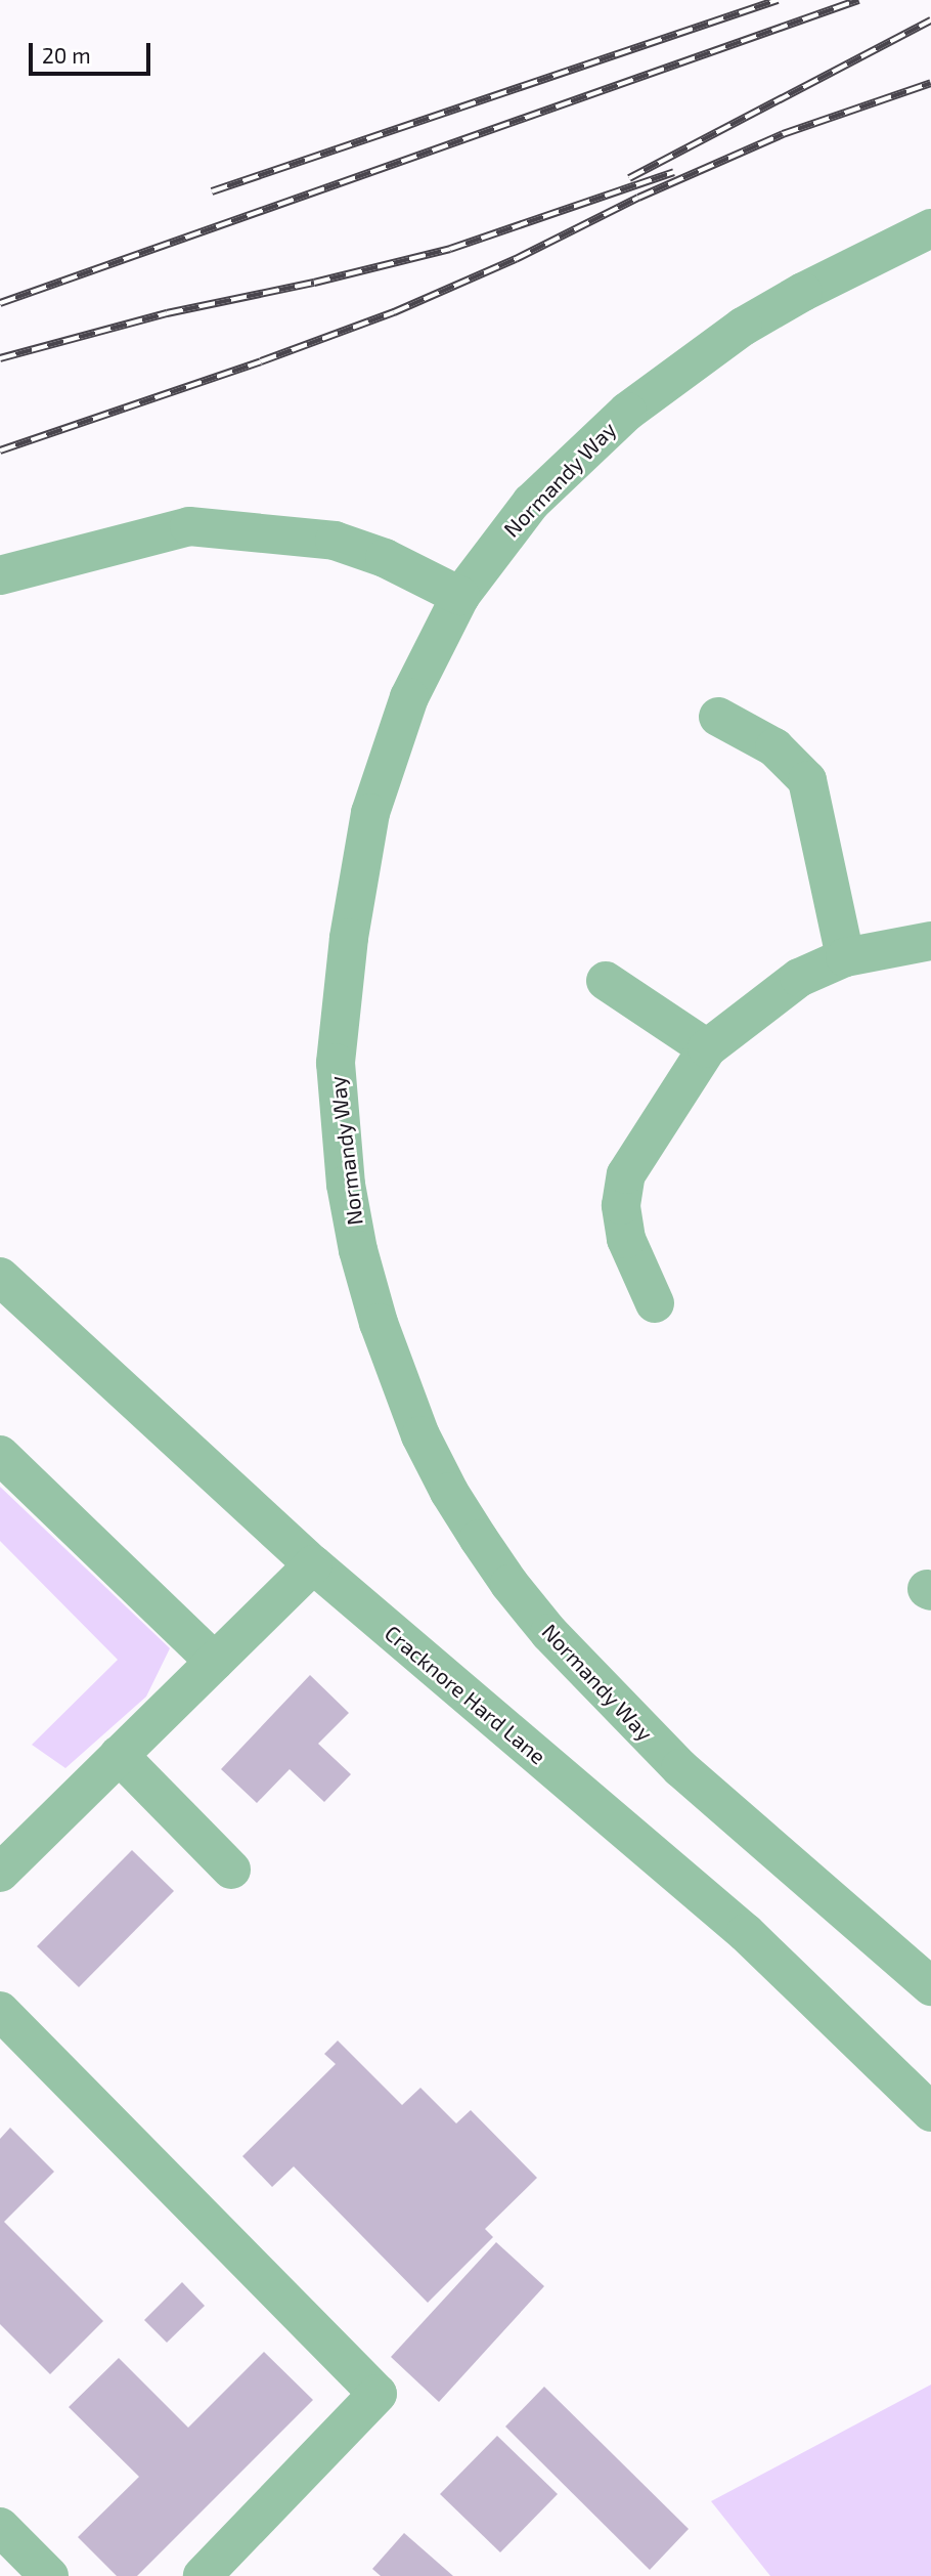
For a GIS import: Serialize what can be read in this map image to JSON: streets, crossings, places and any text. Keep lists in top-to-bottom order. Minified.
{"streets":{"street":["Normandy Way","Cracknore Hard Lane"]},"scale_bar":"20 m"}
